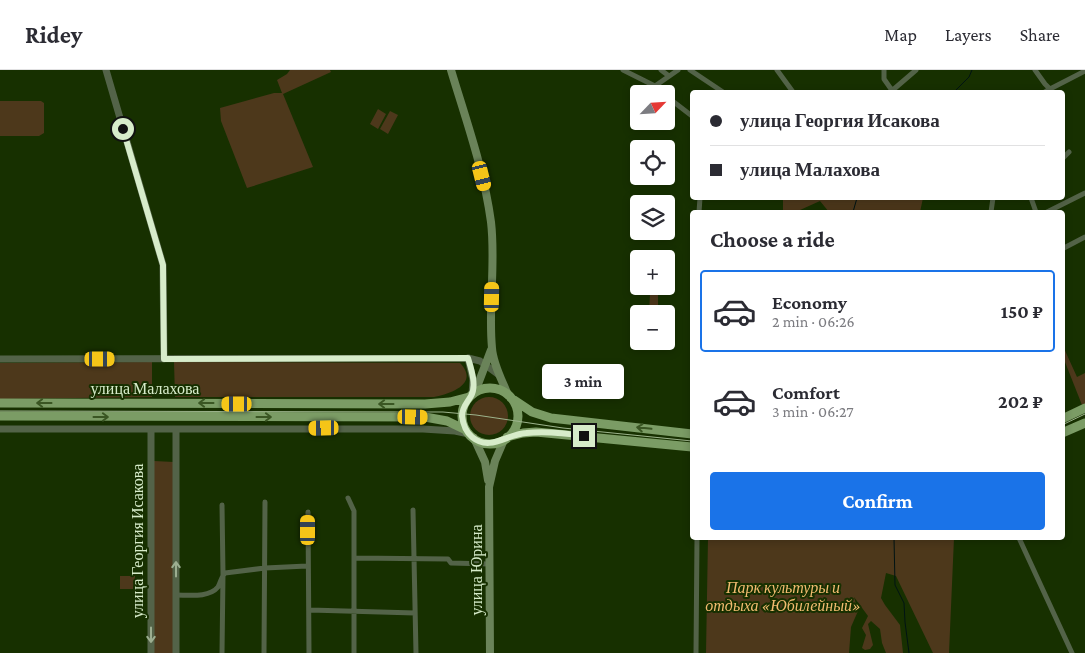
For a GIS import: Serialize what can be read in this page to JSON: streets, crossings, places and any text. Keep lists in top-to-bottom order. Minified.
{"streets":{"main road":["улица Малахова","улица Юрина"],"street":["улица Георгия Исакова"]},"crossings":[["улица Малахова","улица Юрина"]],"parks":["Парк культуры и отдыха «Юбилейный»"],"north":"top right","page":{"header":"Ridey","nav":["Map","Layers","Share"],"map_buttons":["+","−"],"banner":["улица Георгия Исакова","улица Малахова"],"heading":"Choose a ride","list":[{"name":"Economy","note":"2 min · 06:26","value":"150 ₽"},{"name":"Comfort","note":"3 min · 06:27","value":"202 ₽"}],"bubble":"3 min","buttons":"Confirm"}}
